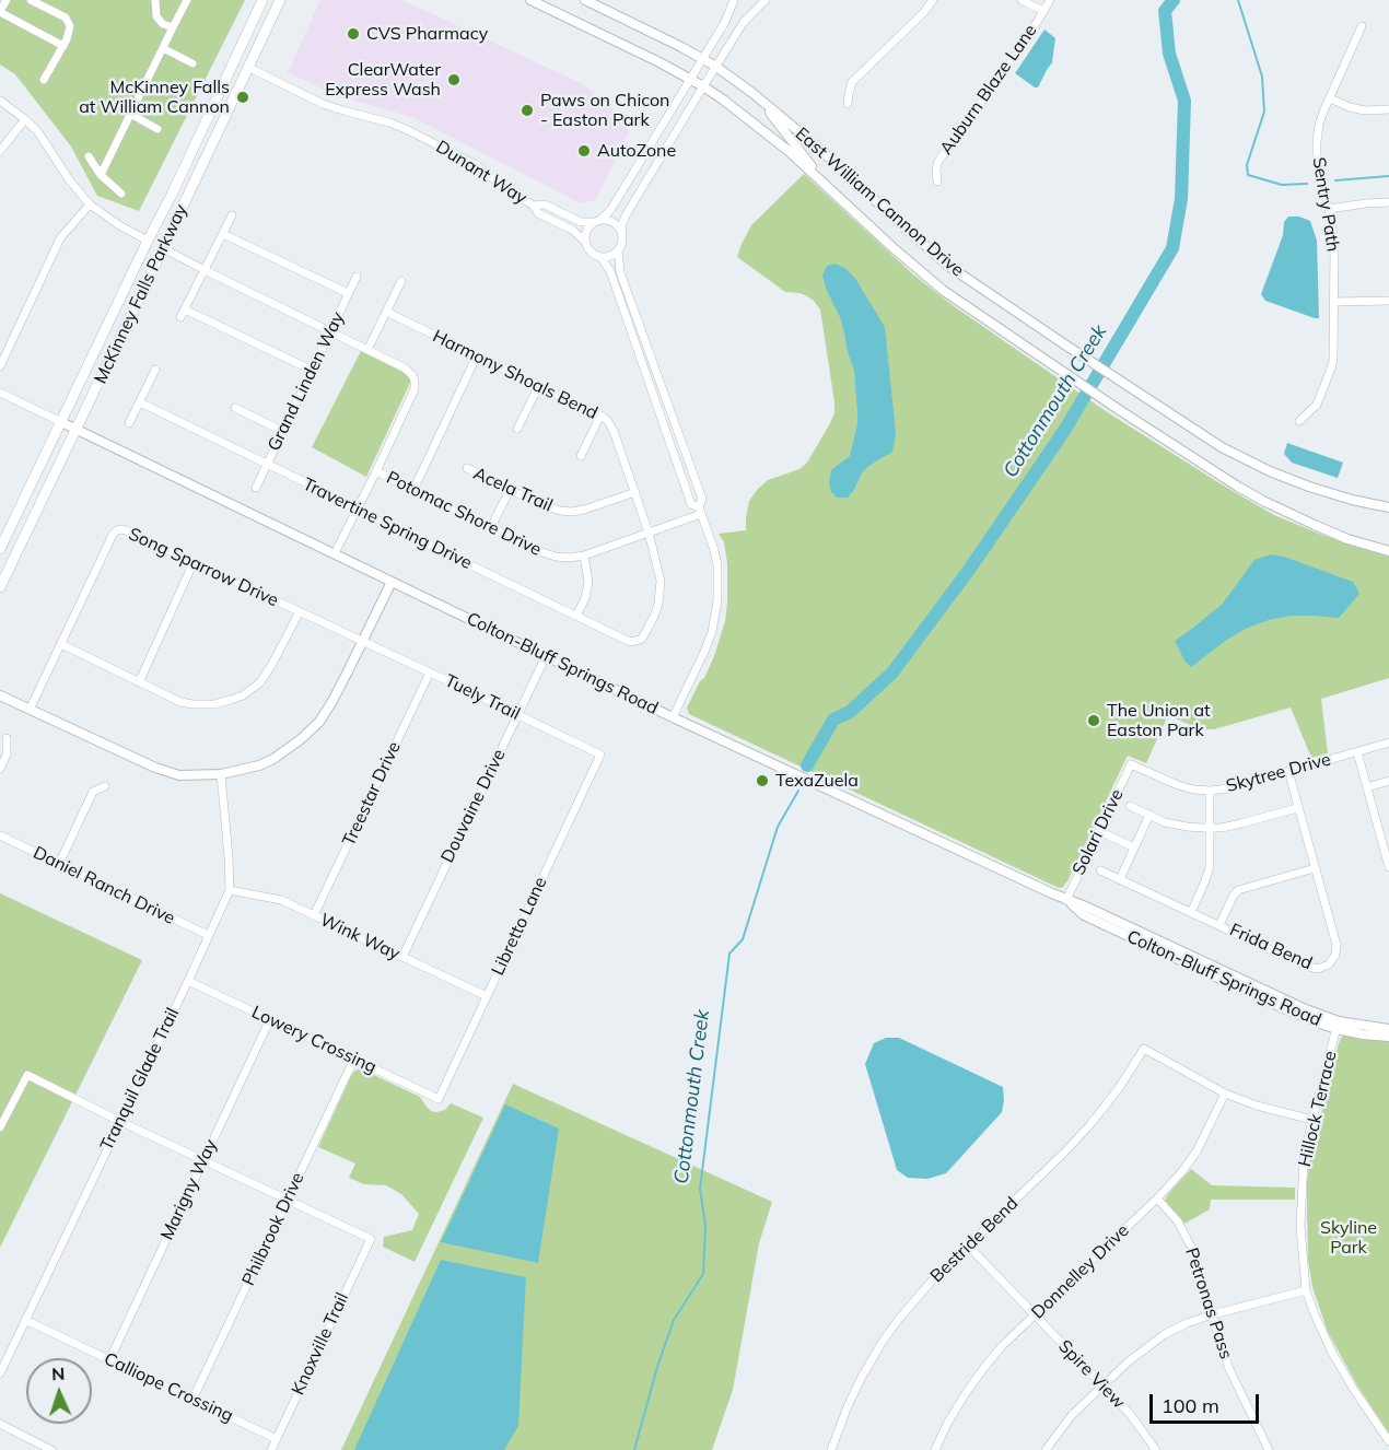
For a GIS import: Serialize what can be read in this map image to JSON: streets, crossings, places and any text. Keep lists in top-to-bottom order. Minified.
{"streets":{"main road":["McKinney Falls Parkway"],"street":["Auburn Blaze Lane","Dunant Way","East William Cannon Drive","Sentry Path","Harmony Shoals Bend","Grand Linden Way","Acela Trail","Potomac Shore Drive","Travertine Spring Drive","Song Sparrow Drive","Colton-Bluff Springs Road","Tuely Trail","Skytree Drive","Treestar Drive","Douvaine Drive","Solari Drive","Daniel Ranch Drive","Libretto Lane","Wink Way","Frida Bend","Lowery Crossing","Tranquil Glade Trail","Hillock Terrace","Marigny Way","Philbrook Drive","Bestride Bend","Donnelley Drive","Petronas Pass","Knoxville Trail","Spire View","Calliope Crossing"]},"crossings":[["Dunant Way","McKinney Falls Parkway"],["McKinney Falls Parkway","Colton-Bluff Springs Road"],["Harmony Shoals Bend","Acela Trail"],["Harmony Shoals Bend","Potomac Shore Drive"],["Harmony Shoals Bend","Travertine Spring Drive"],["Grand Linden Way","Travertine Spring Drive"],["Song Sparrow Drive","Tuely Trail"],["Colton-Bluff Springs Road","Douvaine Drive"],["Colton-Bluff Springs Road","Solari Drive"],["Colton-Bluff Springs Road","Hillock Terrace"],["Tuely Trail","Treestar Drive"],["Tuely Trail","Douvaine Drive"],["Tuely Trail","Libretto Lane"],["Skytree Drive","Solari Drive"],["Skytree Drive","Frida Bend"],["Treestar Drive","Wink Way"],["Douvaine Drive","Wink Way"],["Daniel Ranch Drive","Tranquil Glade Trail"],["Libretto Lane","Wink Way"],["Libretto Lane","Lowery Crossing"],["Wink Way","Tranquil Glade Trail"],["Lowery Crossing","Tranquil Glade Trail"],["Lowery Crossing","Marigny Way"],["Lowery Crossing","Philbrook Drive"],["Tranquil Glade Trail","Calliope Crossing"],["Marigny Way","Calliope Crossing"],["Philbrook Drive","Knoxville Trail"],["Philbrook Drive","Calliope Crossing"],["Bestride Bend","Donnelley Drive"],["Bestride Bend","Spire View"],["Donnelley Drive","Petronas Pass"],["Donnelley Drive","Spire View"],["Knoxville Trail","Calliope Crossing"]],"water":["Cottonmouth Creek"],"parks":["Skyline Park"],"places":["CVS Pharmacy","ClearWater Express Wash","McKinney Falls at William Cannon","Paws on Chicon - Easton Park","AutoZone","The Union at Easton Park","TexaZuela"],"scale_bar":"100 m","north":"top"}
